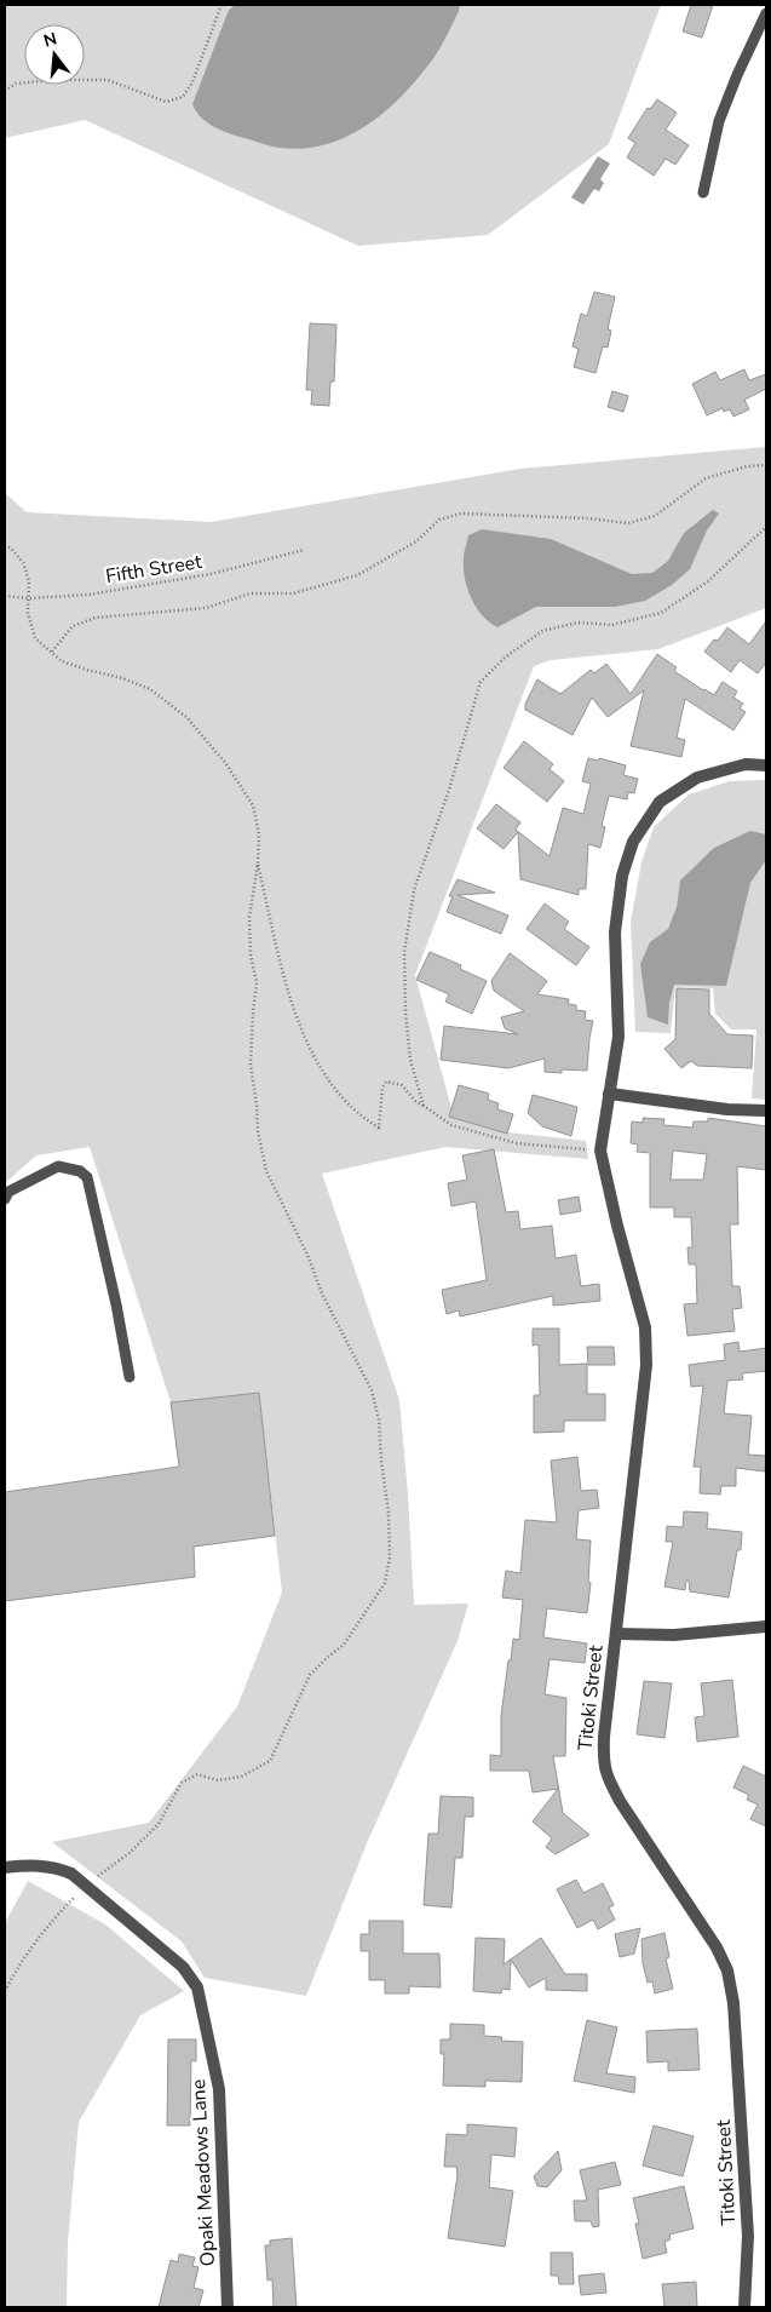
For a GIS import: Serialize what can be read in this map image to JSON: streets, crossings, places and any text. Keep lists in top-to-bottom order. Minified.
{"streets":{"street":["Titoki Street","Opaki Meadows Lane"],"path":["Fifth Street"]},"north":"top"}
